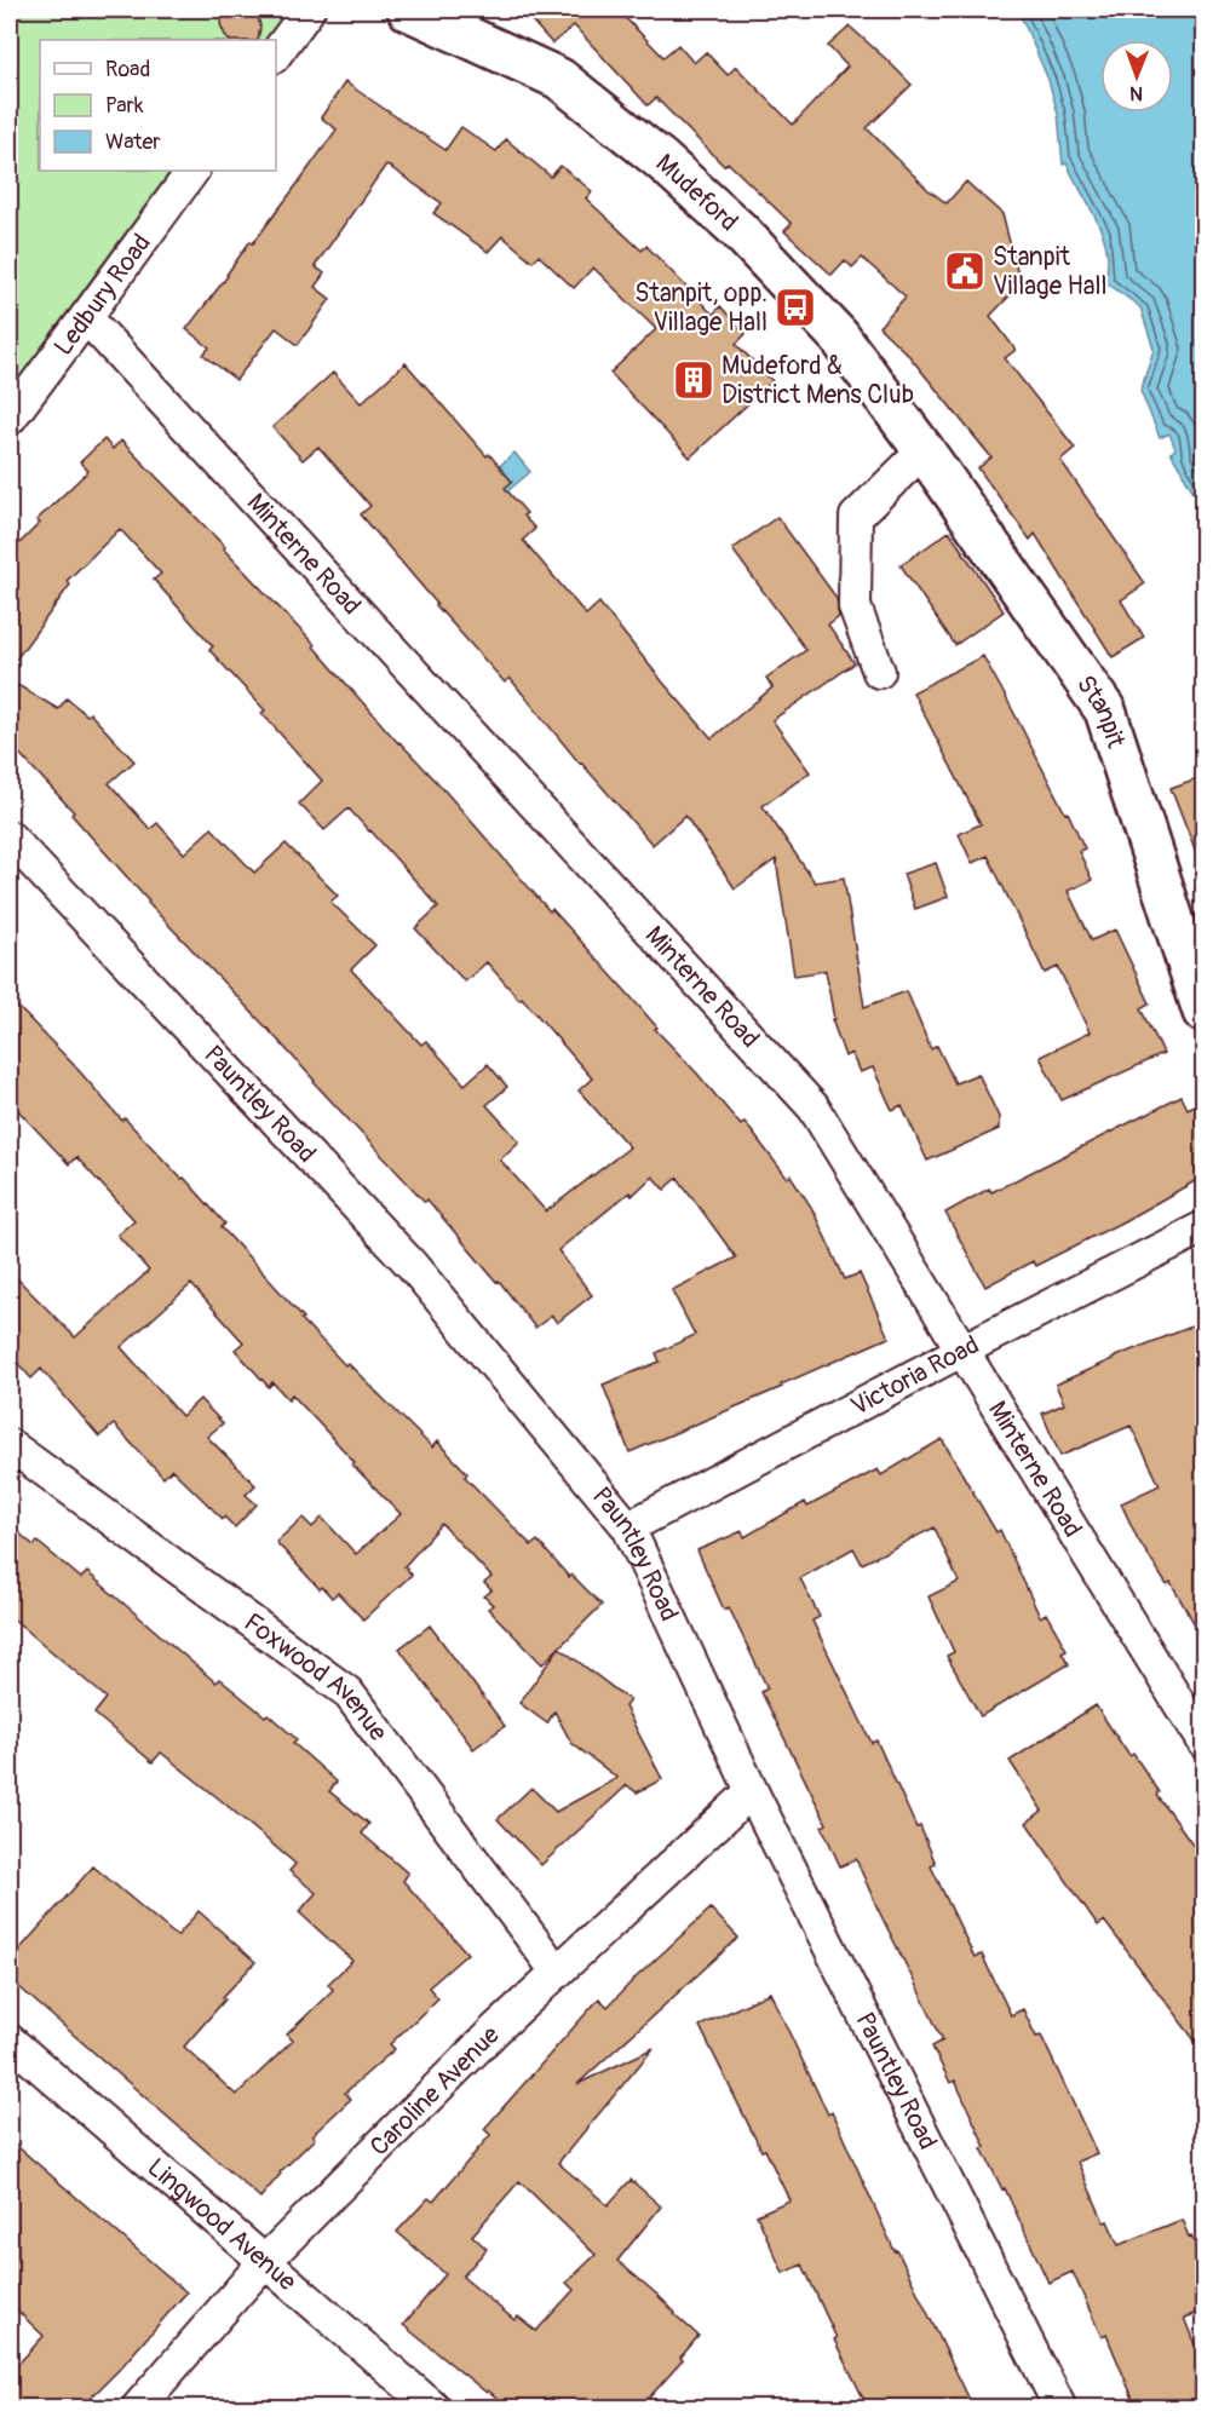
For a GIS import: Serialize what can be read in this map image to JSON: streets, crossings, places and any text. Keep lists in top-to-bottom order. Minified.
{"streets":{"street":["Mudeford","Ledbury Road","Minterne Road","Stanpit","Pauntley Road","Victoria Road","Foxwood Avenue","Caroline Avenue","Lingwood Avenue"]},"crossings":[["Mudeford","Stanpit"],["Ledbury Road","Minterne Road"],["Minterne Road","Victoria Road"],["Pauntley Road","Victoria Road"],["Pauntley Road","Caroline Avenue"],["Foxwood Avenue","Caroline Avenue"],["Caroline Avenue","Lingwood Avenue"]],"places":{"public building":["Stanpit Village Hall"],"bus stop":["Stanpit, opp. Village Hall"],"building":["Mudeford & District Mens Club"]},"legend":["Road","Park","Water"],"north":"bottom"}
